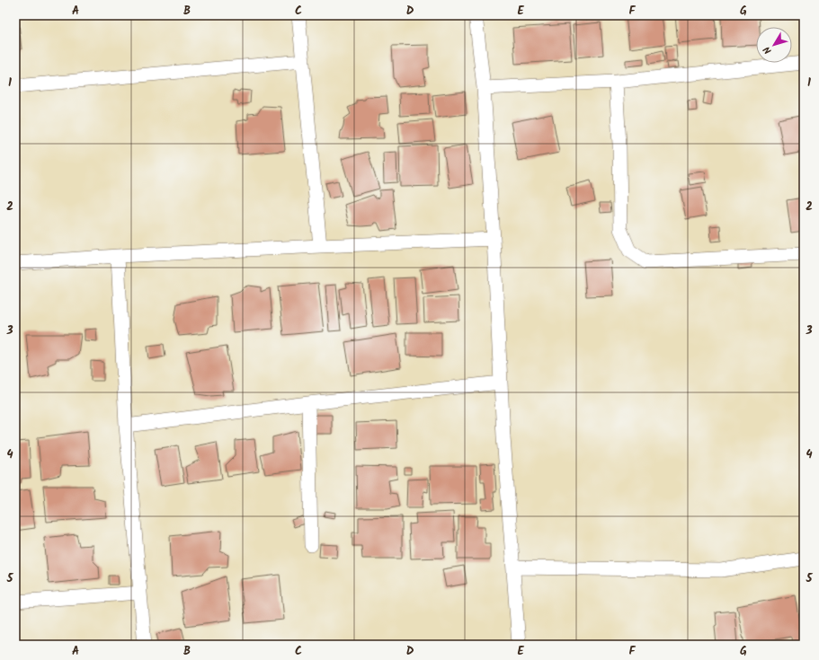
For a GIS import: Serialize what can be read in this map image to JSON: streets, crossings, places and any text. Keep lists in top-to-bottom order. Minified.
{"north":"bottom left","grid":{"columns":["A","B","C","D","E","F","G"],"rows":["1","2","3","4","5"]}}
